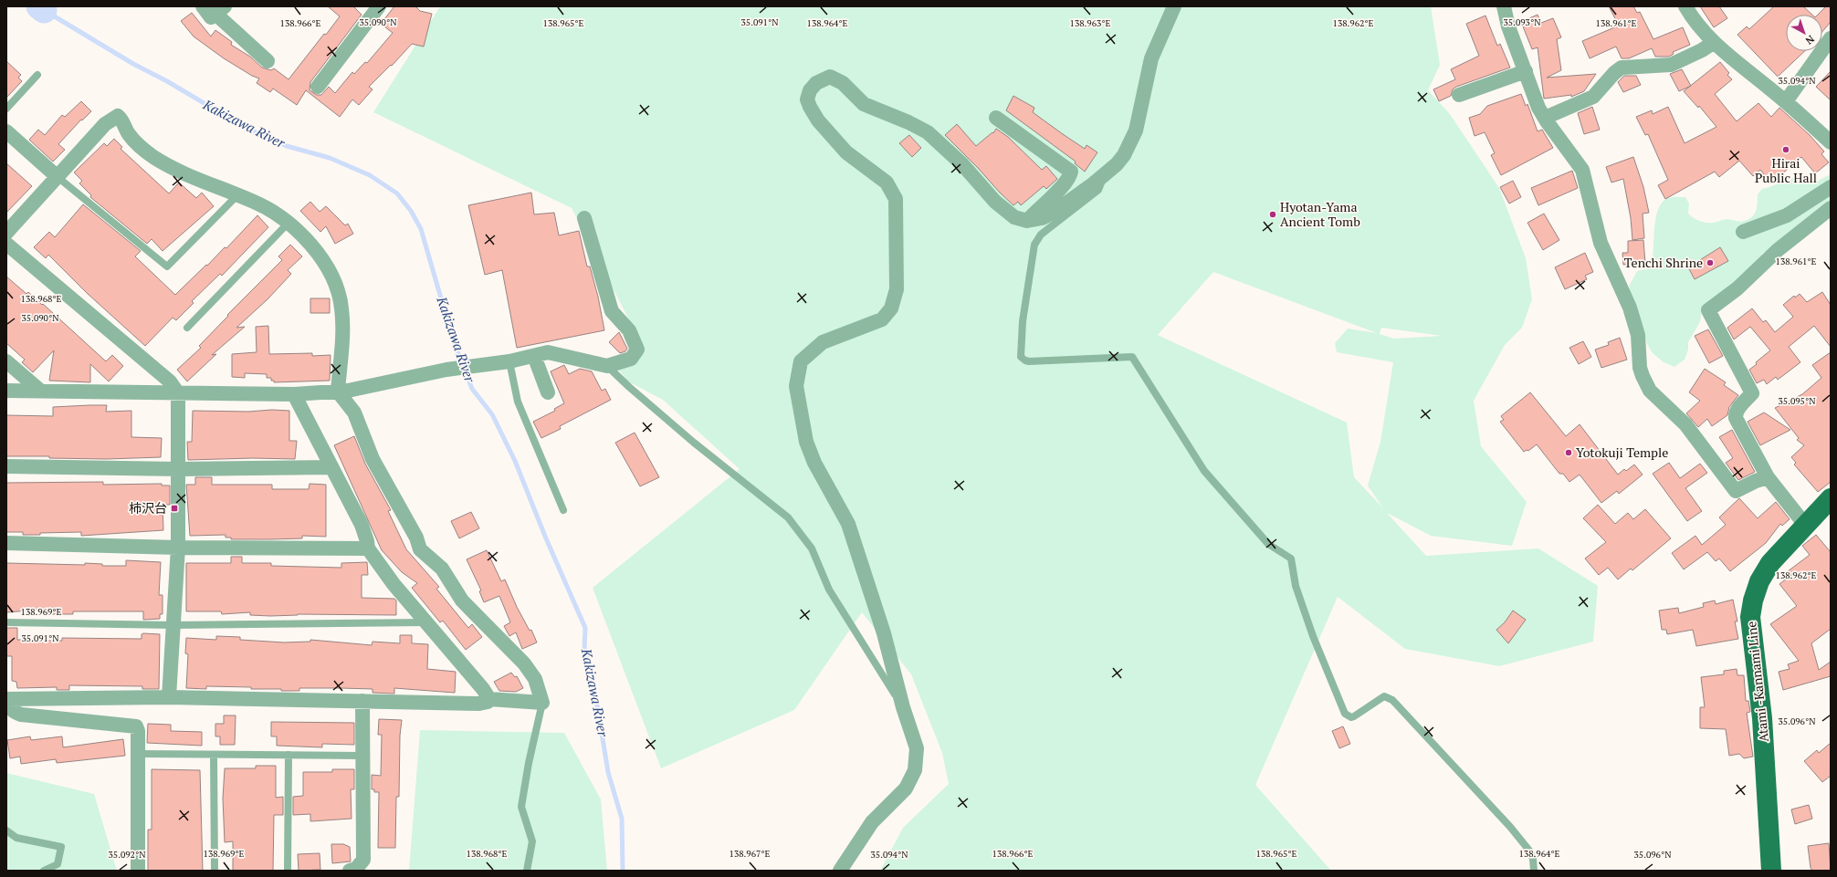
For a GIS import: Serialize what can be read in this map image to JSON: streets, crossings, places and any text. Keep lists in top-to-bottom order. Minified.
{"streets":{"main road":["Atami -Kannami Line"]},"water":["Kakizawa River"],"places":{"other":["Hirai Public Hall","Hyotan-Yama Ancient Tomb","Tenchi Shrine","Yotokuji Temple"],"transit":["柿沢台"]},"north":"bottom right","coordinates":["35.090°N","35.091°N","35.093°N","138.966°E","138.965°E","138.964°E","138.963°E","138.962°E","138.961°E","35.094°N","138.968°E","35.095°N","138.969°E","35.096°N","138.967°E","35.092°N"]}
